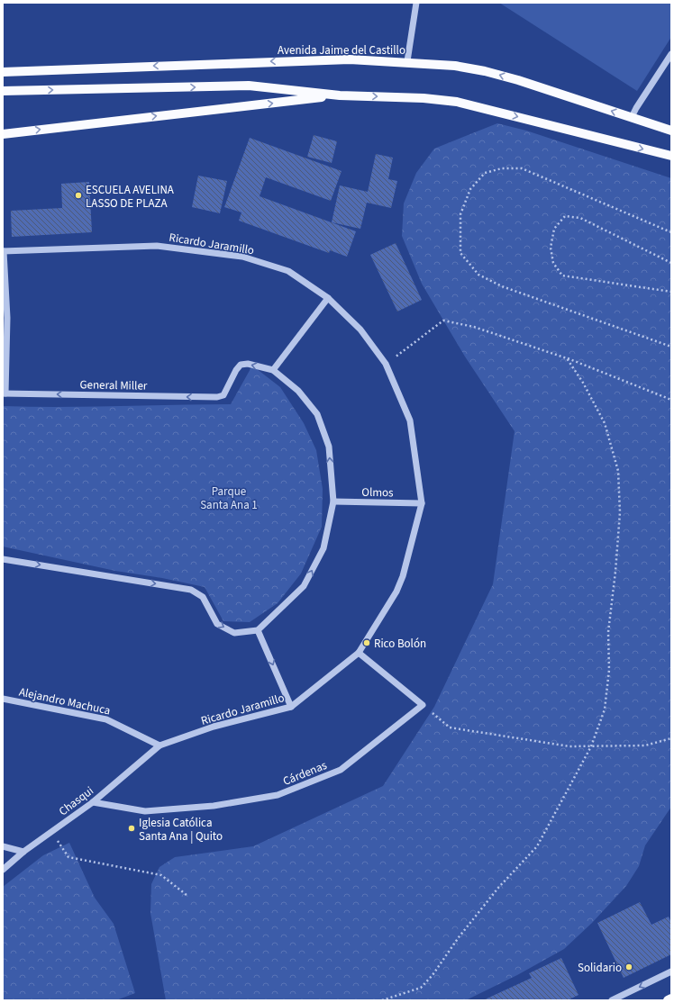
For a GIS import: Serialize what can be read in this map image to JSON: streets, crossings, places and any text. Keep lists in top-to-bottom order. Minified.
{"streets":{"main road":["Avenida Jaime del Castillo"],"street":["Ricardo Jaramillo","General Miller","Olmos","Alejandro Machuca","Cárdenas","Chasqui"]},"crossings":[["Ricardo Jaramillo","Olmos"],["Ricardo Jaramillo","Alejandro Machuca"],["Ricardo Jaramillo","Chasqui"],["Alejandro Machuca","Chasqui"],["Cárdenas","Chasqui"]],"one_way":["General Miller"],"parks":["Parque Santa Ana 1"],"places":["ESCUELA AVELINA LASSO DE PLAZA","Rico Bolón","Iglesia Católica Santa Ana | Quito","Solidario"]}
